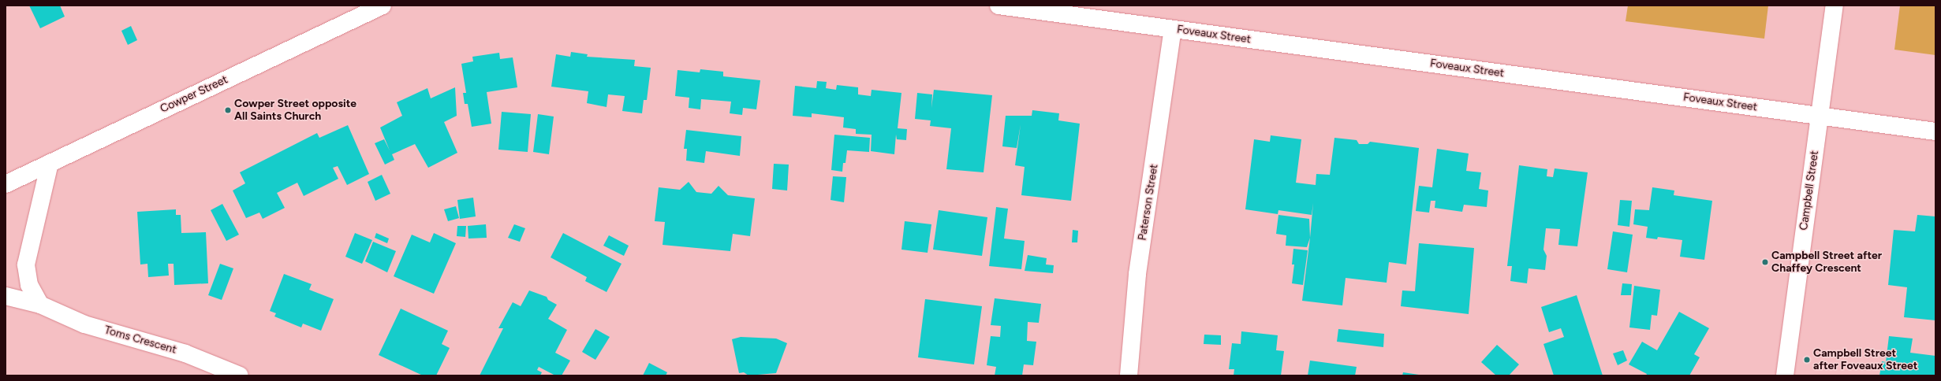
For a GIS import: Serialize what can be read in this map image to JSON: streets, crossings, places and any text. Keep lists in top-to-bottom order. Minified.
{"streets":{"street":["Foveaux Street","Cowper Street","Campbell Street","Paterson Street","Toms Crescent"]},"crossings":[["Foveaux Street","Campbell Street"],["Foveaux Street","Paterson Street"]],"places":["Cowper Street opposite All Saints Church","Campbell Street after Chaffey Crescent","Campbell Street after Foveaux Street"]}
